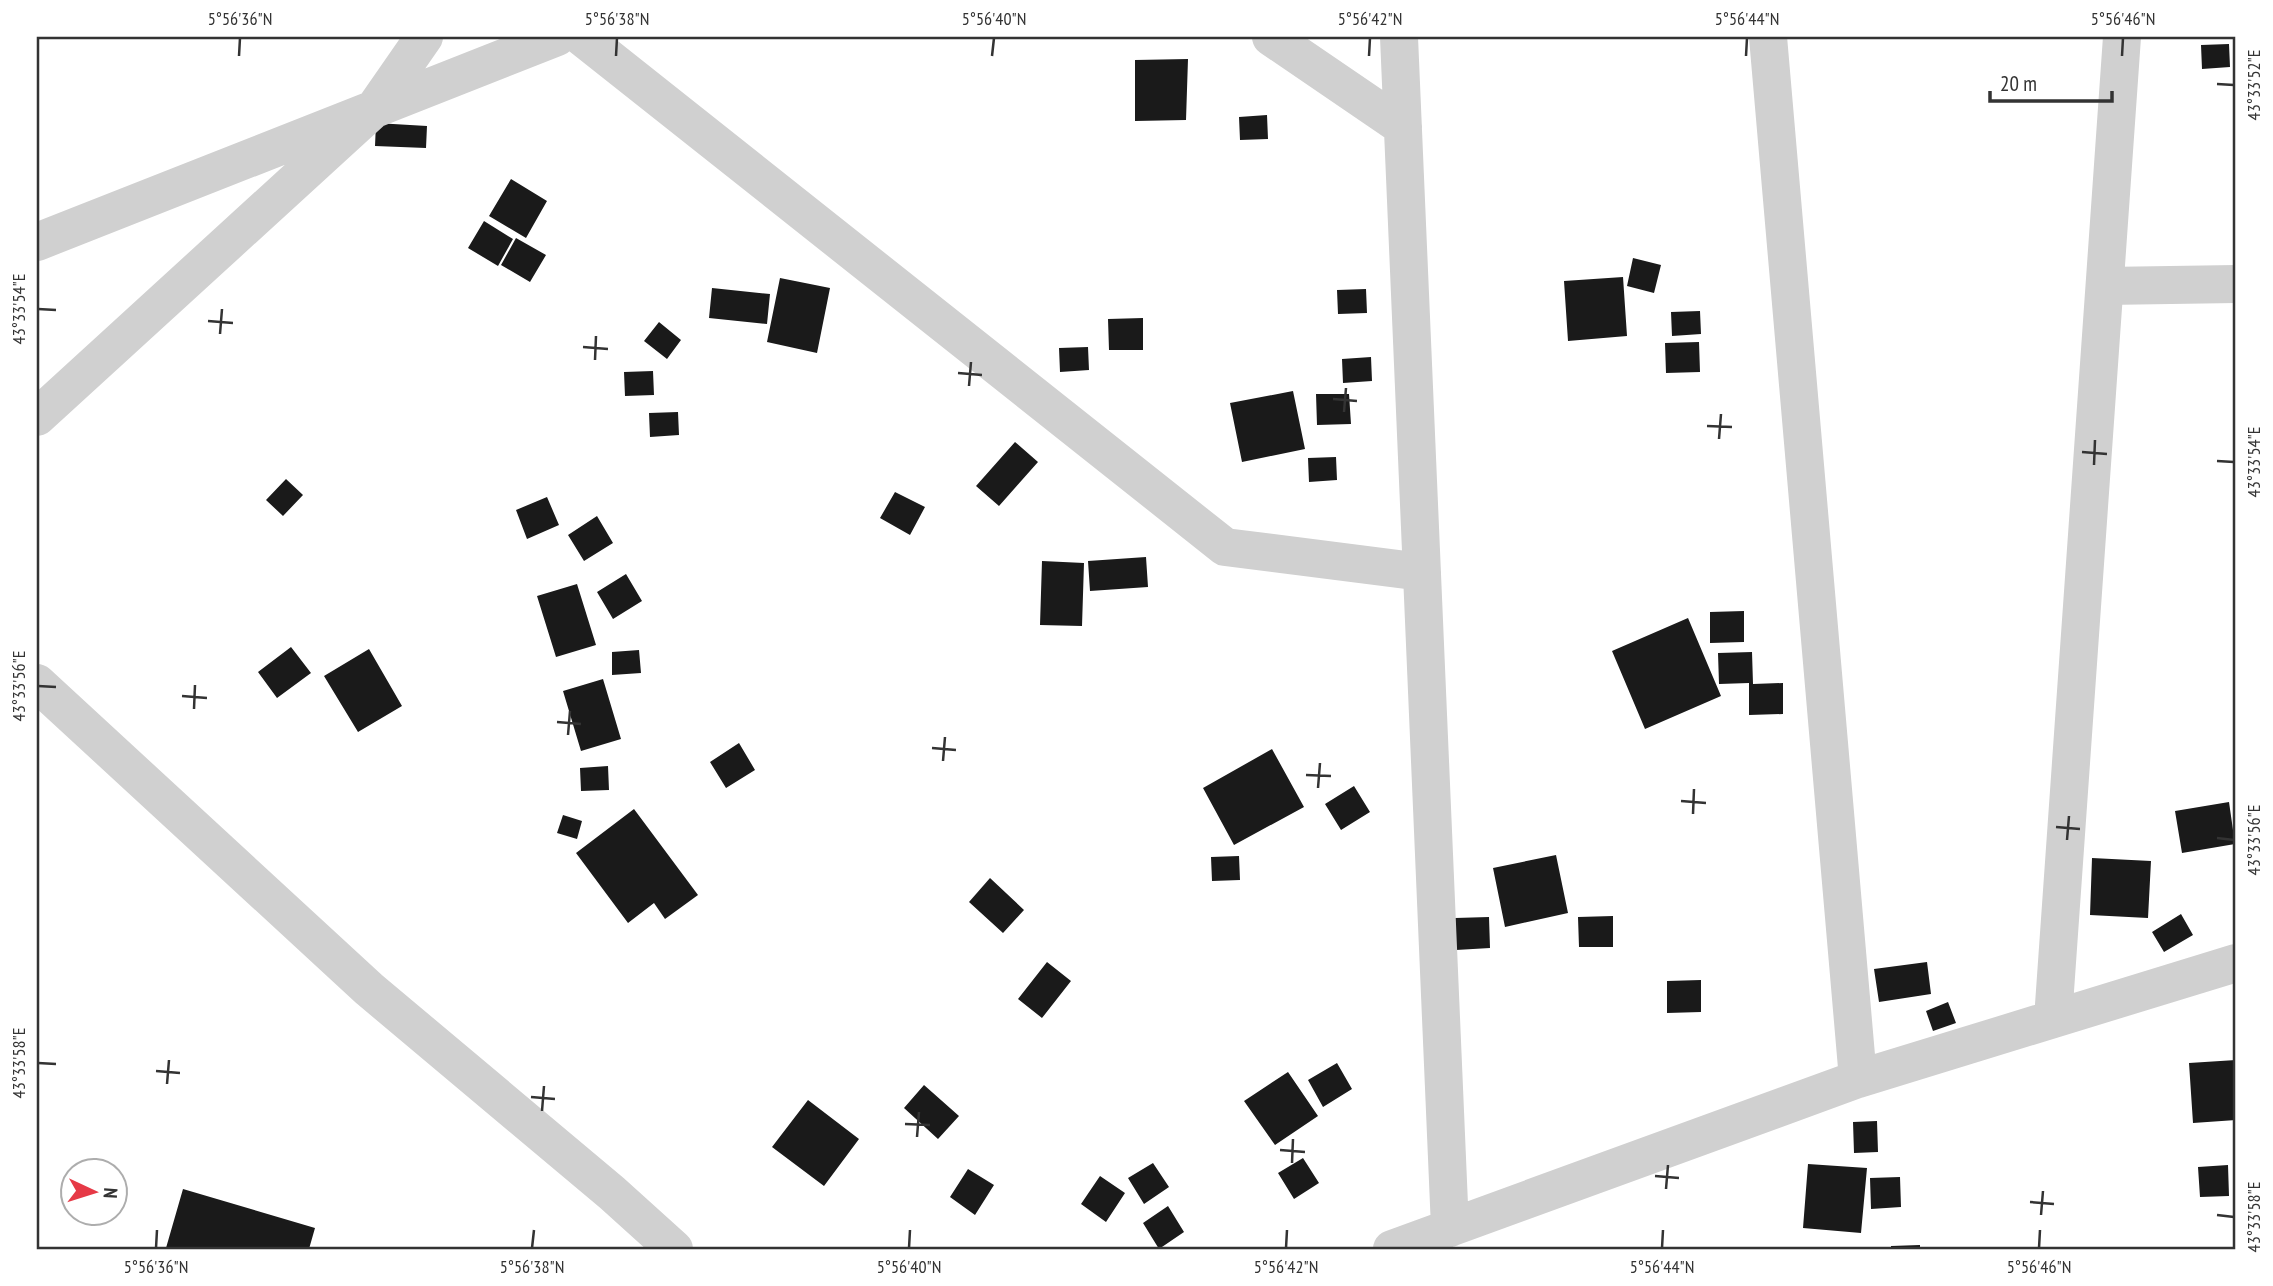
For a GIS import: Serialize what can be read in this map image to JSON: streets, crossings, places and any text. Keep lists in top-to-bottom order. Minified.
{"scale_bar":"20 m","north":"right","coordinates":["5°56'36\"N","5°56'38\"N","5°56'40\"N","5°56'42\"N","5°56'44\"N","5°56'46\"N","43°33'52\"E","43°33'54\"E","43°33'56\"E","43°33'58\"E"]}
